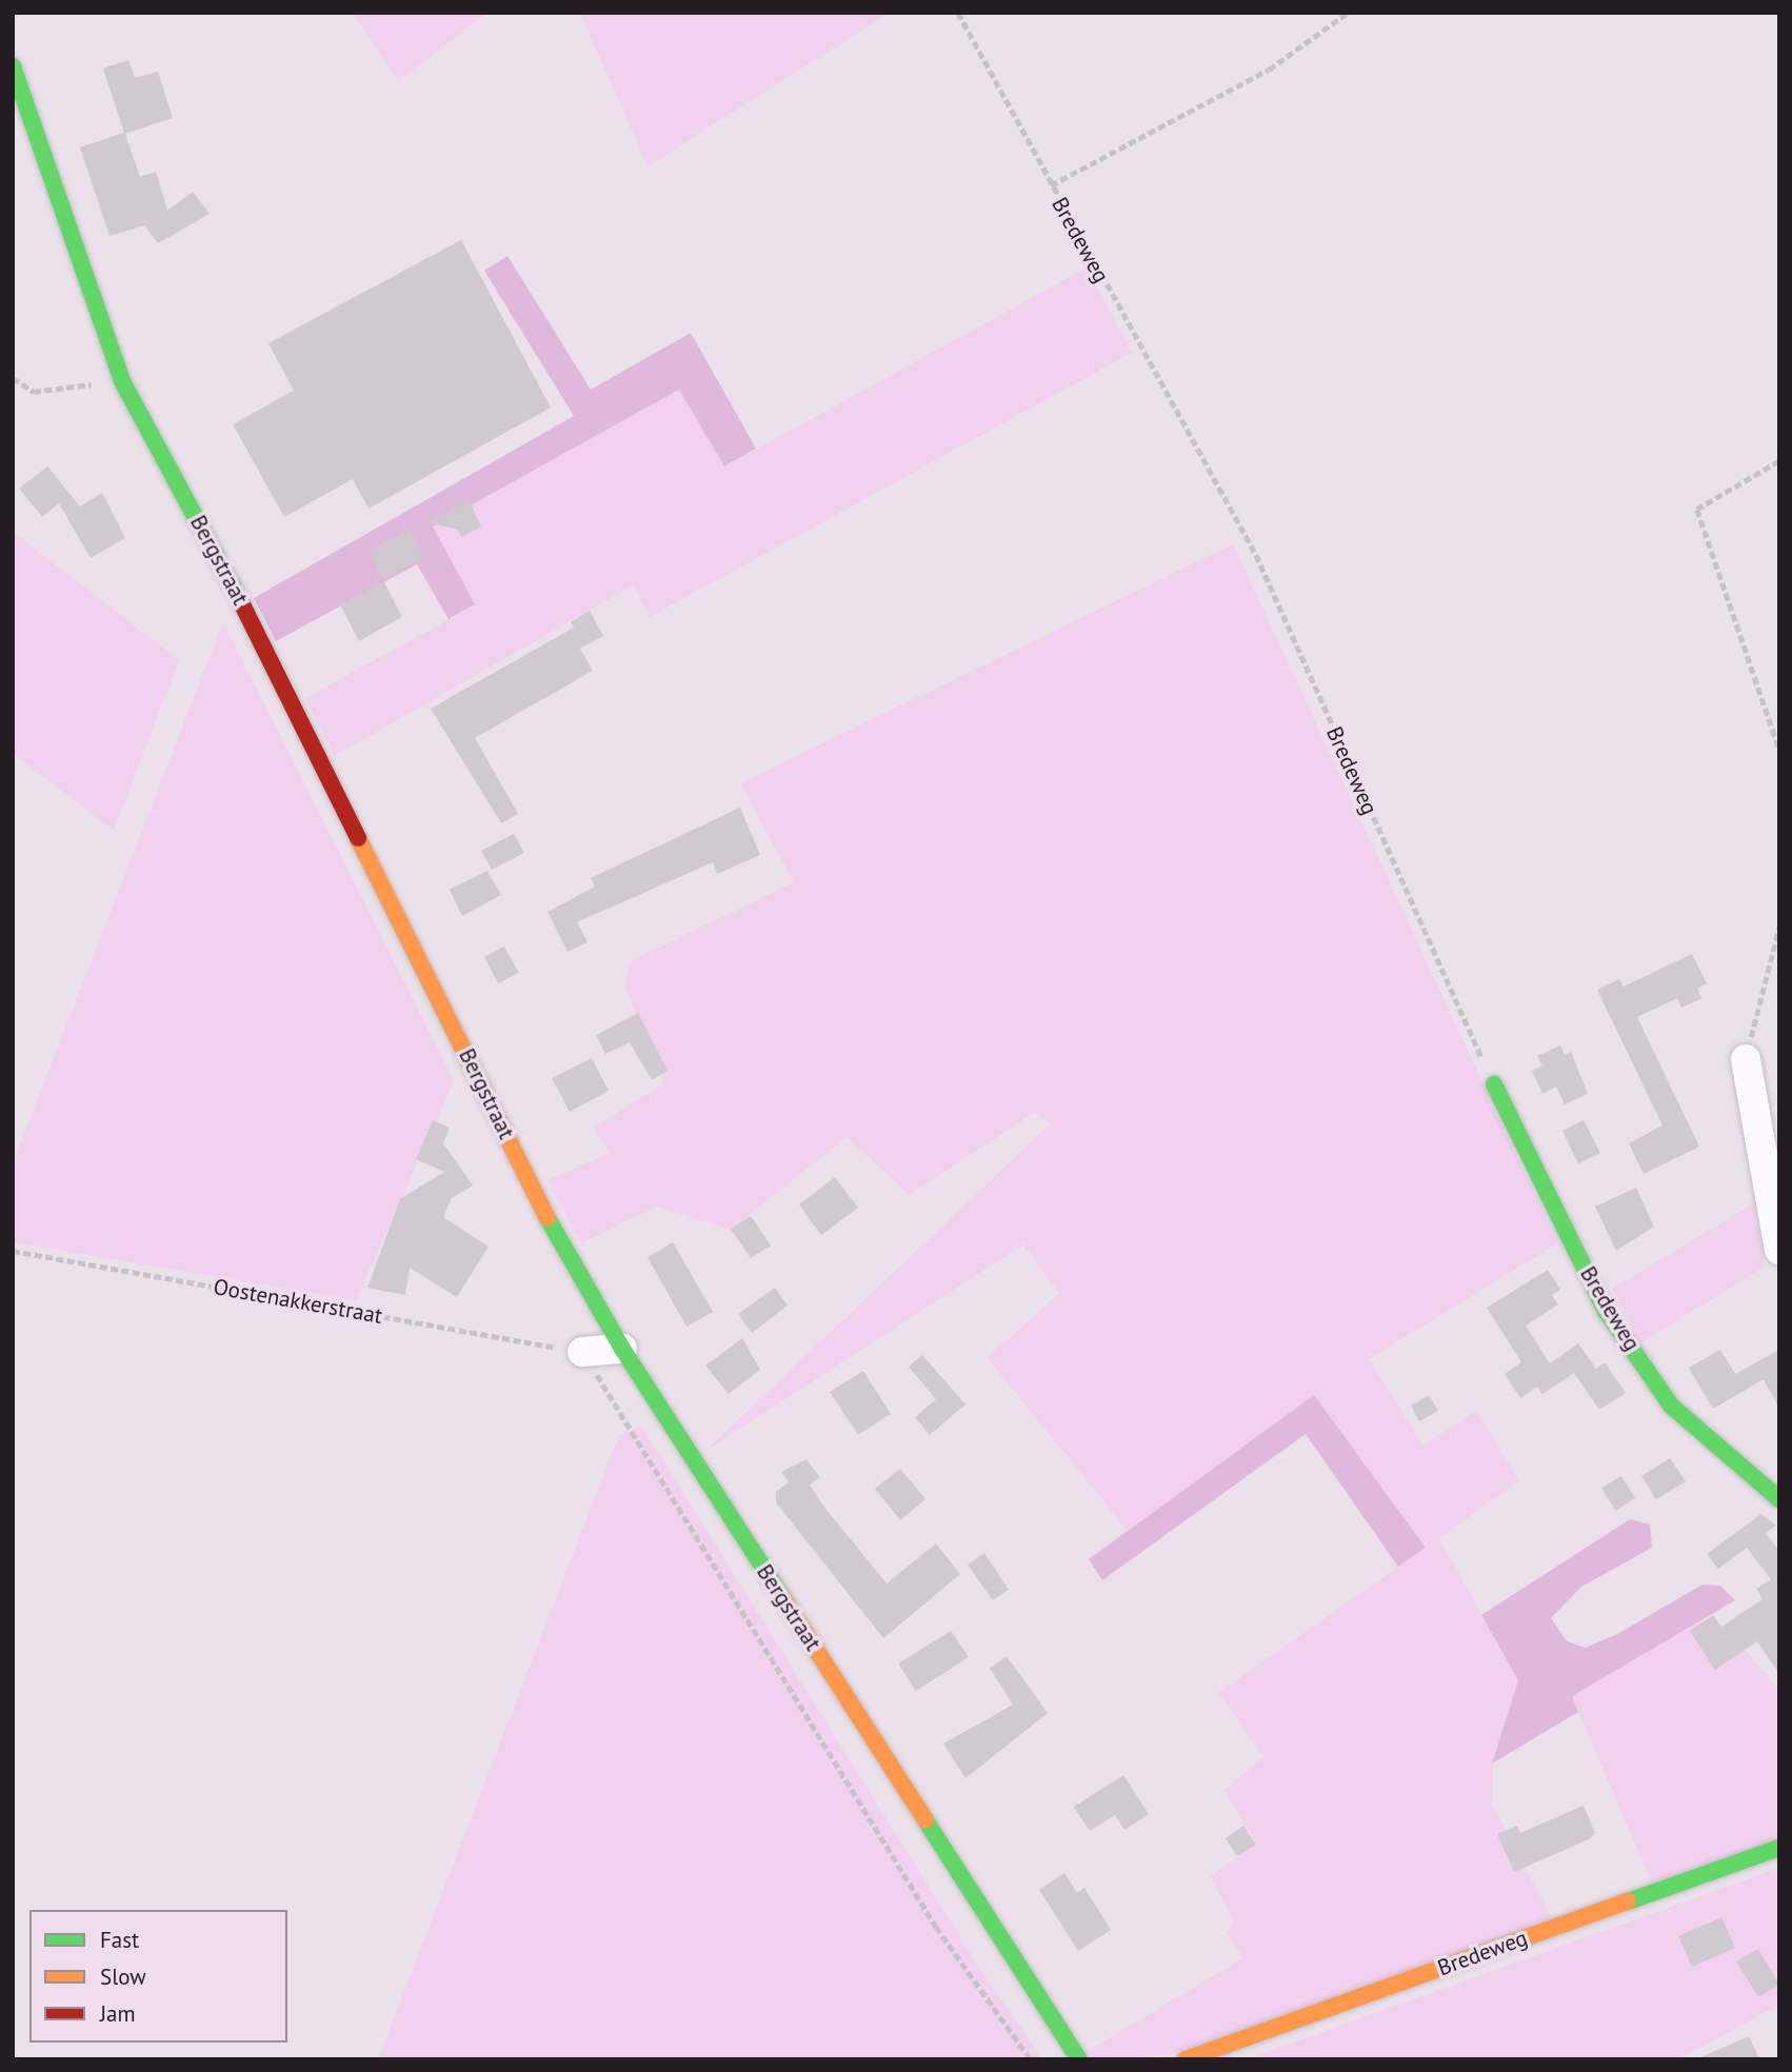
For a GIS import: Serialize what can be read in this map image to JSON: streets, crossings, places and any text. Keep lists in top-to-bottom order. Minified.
{"streets":{"street":["Bredeweg","Bergstraat"],"path":["Oostenakkerstraat"]},"crossings":[["Bergstraat","Oostenakkerstraat"]],"legend":["Fast","Slow","Jam"]}
